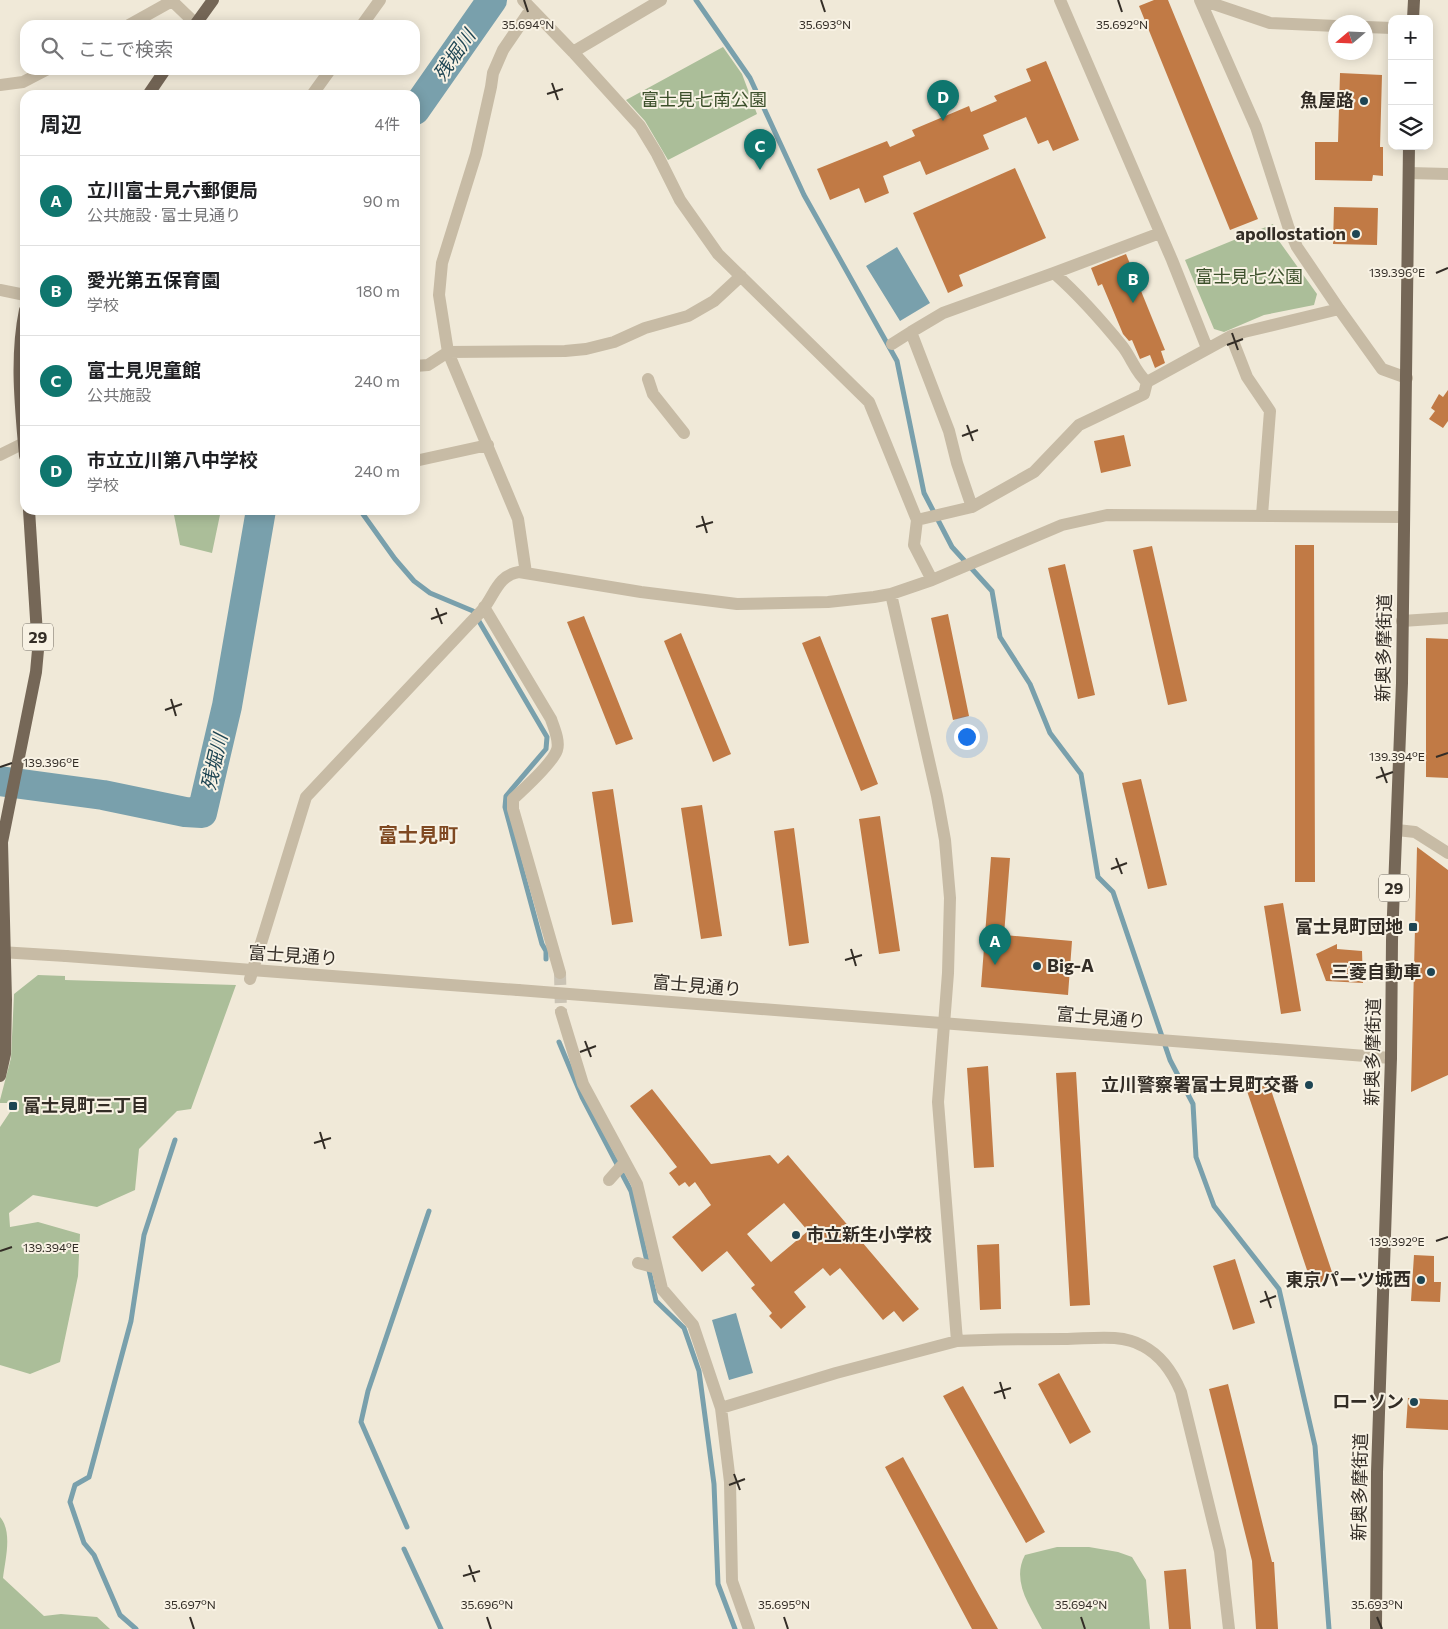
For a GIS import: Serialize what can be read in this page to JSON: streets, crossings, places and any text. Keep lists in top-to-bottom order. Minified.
{"streets":{"main road":["29","新奥多摩街道"],"street":["富士見通り"]},"crossings":[["29","富士見通り"],["新奥多摩街道","富士見通り"]],"districts":["富士見町"],"water":["残堀川"],"parks":["富士見七南公園","富士見七公園"],"places":{"other":["魚屋路","apollostation","Big-A","三菱自動車","立川警察署富士見町交番","市立新生小学校","東京パーツ城西","ローソン"],"transit":["富士見町団地","富士見町三丁目"]},"north":"left","page":{"map_buttons":["+","−"],"search":"ここで検索","pins":["D","C","B","A"],"heading":["周辺","4件"],"list":[{"mark":"A","name":"立川富士見六郵便局","note":"公共施設 · 富士見通り","value":"90 m"},{"mark":"B","name":"愛光第五保育園","note":"学校","value":"180 m"},{"mark":"C","name":"富士見児童館","note":"公共施設","value":"240 m"},{"mark":"D","name":"市立立川第八中学校","note":"学校","value":"240 m"}]},"coordinates":["35.692°N","35.694°N","35.693°N","139.396°E","139.394°E","139.392°E","35.697°N","35.696°N","35.695°N"]}
